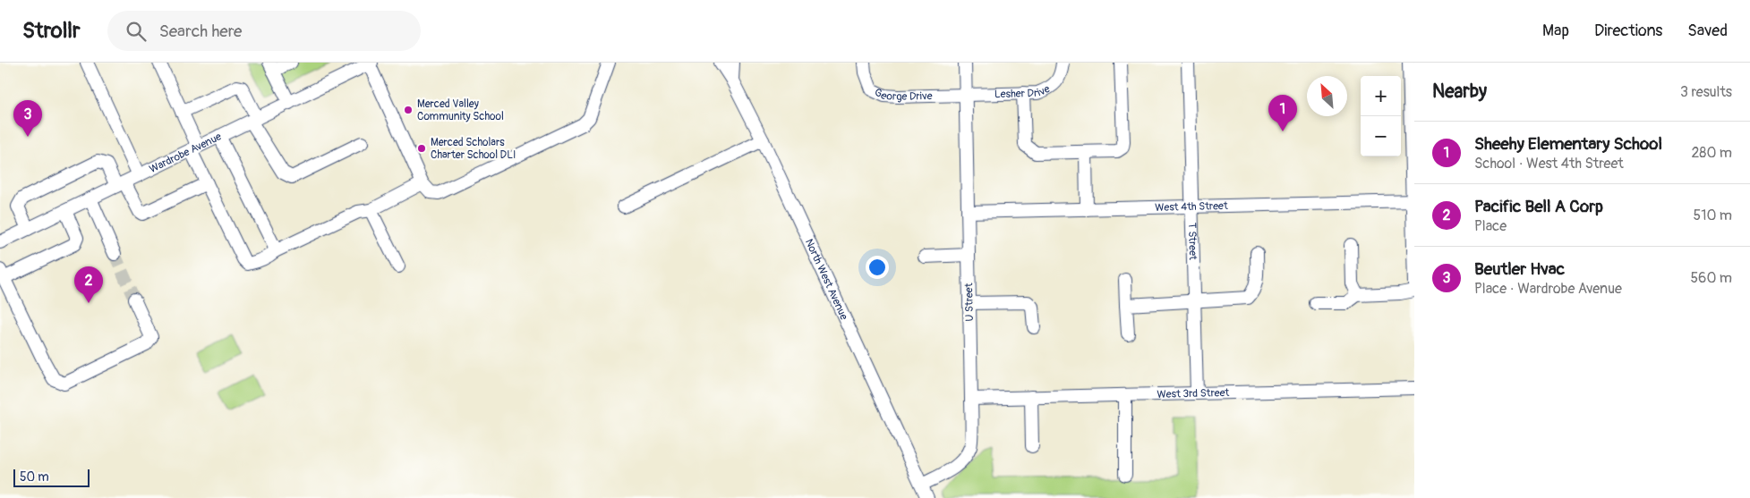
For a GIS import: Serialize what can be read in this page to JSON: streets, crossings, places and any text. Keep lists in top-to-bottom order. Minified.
{"streets":{"street":["Lesher Drive","George Drive","Wardrobe Avenue","West 4th Street","T Street","North West Avenue","U Street","West 3rd Street"]},"crossings":[["Lesher Drive","George Drive"],["Lesher Drive","U Street"],["George Drive","U Street"],["West 4th Street","T Street"],["West 4th Street","U Street"],["T Street","West 3rd Street"],["North West Avenue","U Street"],["U Street","West 3rd Street"]],"places":["Merced Valley Community School","Merced Scholars Charter School DLI"],"scale_bar":"50 m","north":"top left","page":{"header":"Strollr","search":"Search here","nav":["Map","Directions","Saved"],"heading":["Nearby","3 results"],"map_buttons":["+","−"],"pins":["1","3","2"],"list":[{"mark":"1","name":"Sheehy Elementary School","note":"School · West 4th Street","value":"280 m"},{"mark":"2","name":"Pacific Bell A Corp","note":"Place","value":"510 m"},{"mark":"3","name":"Beutler Hvac","note":"Place · Wardrobe Avenue","value":"560 m"}],"scale":"50 m"}}
